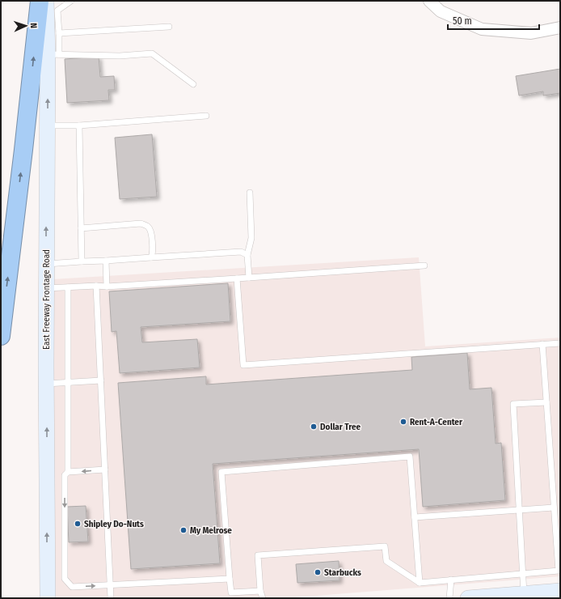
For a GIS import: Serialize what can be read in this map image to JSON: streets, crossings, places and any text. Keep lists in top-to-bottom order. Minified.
{"streets":{"main road":["East Freeway Frontage Road"]},"one_way":["East Freeway Frontage Road"],"places":["Rent-A-Center","Dollar Tree","Shipley Do-Nuts","My Melrose","Starbucks"],"scale_bar":"50 m","north":"right"}
